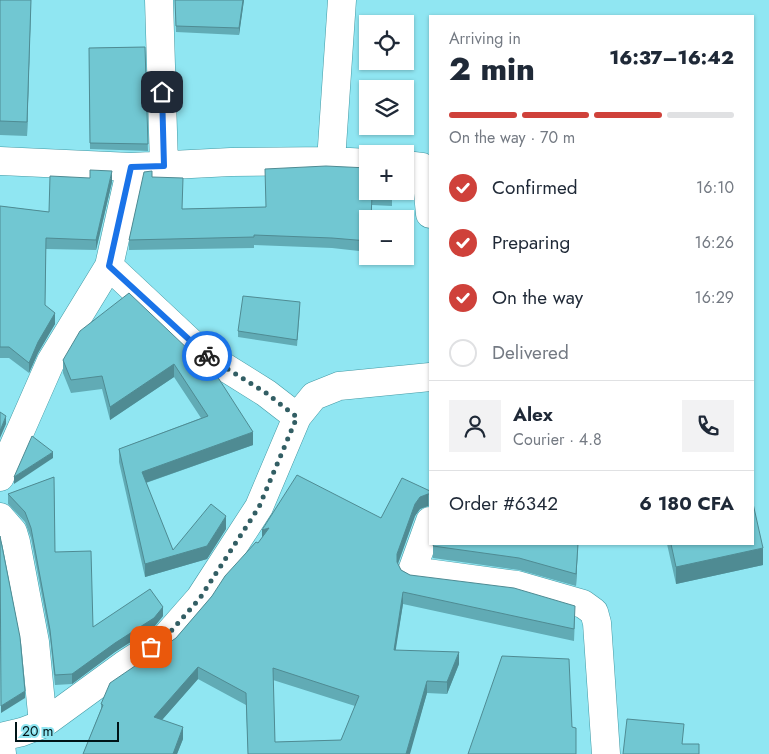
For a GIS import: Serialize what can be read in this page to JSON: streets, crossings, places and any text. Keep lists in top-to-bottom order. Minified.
{"scale_bar":"20 m","page":{"map_buttons":["+","−"],"heading":["2 min","Arriving in","16:37–16:42"],"panel":["Alex","Courier · 4.8","Order #6342","6 180 CFA"],"bar":"On the way · 70 m","list":[["Confirmed","16:10"],["Preparing","16:26"],["On the way","16:29"],"Delivered"],"scale":"20 m"}}
